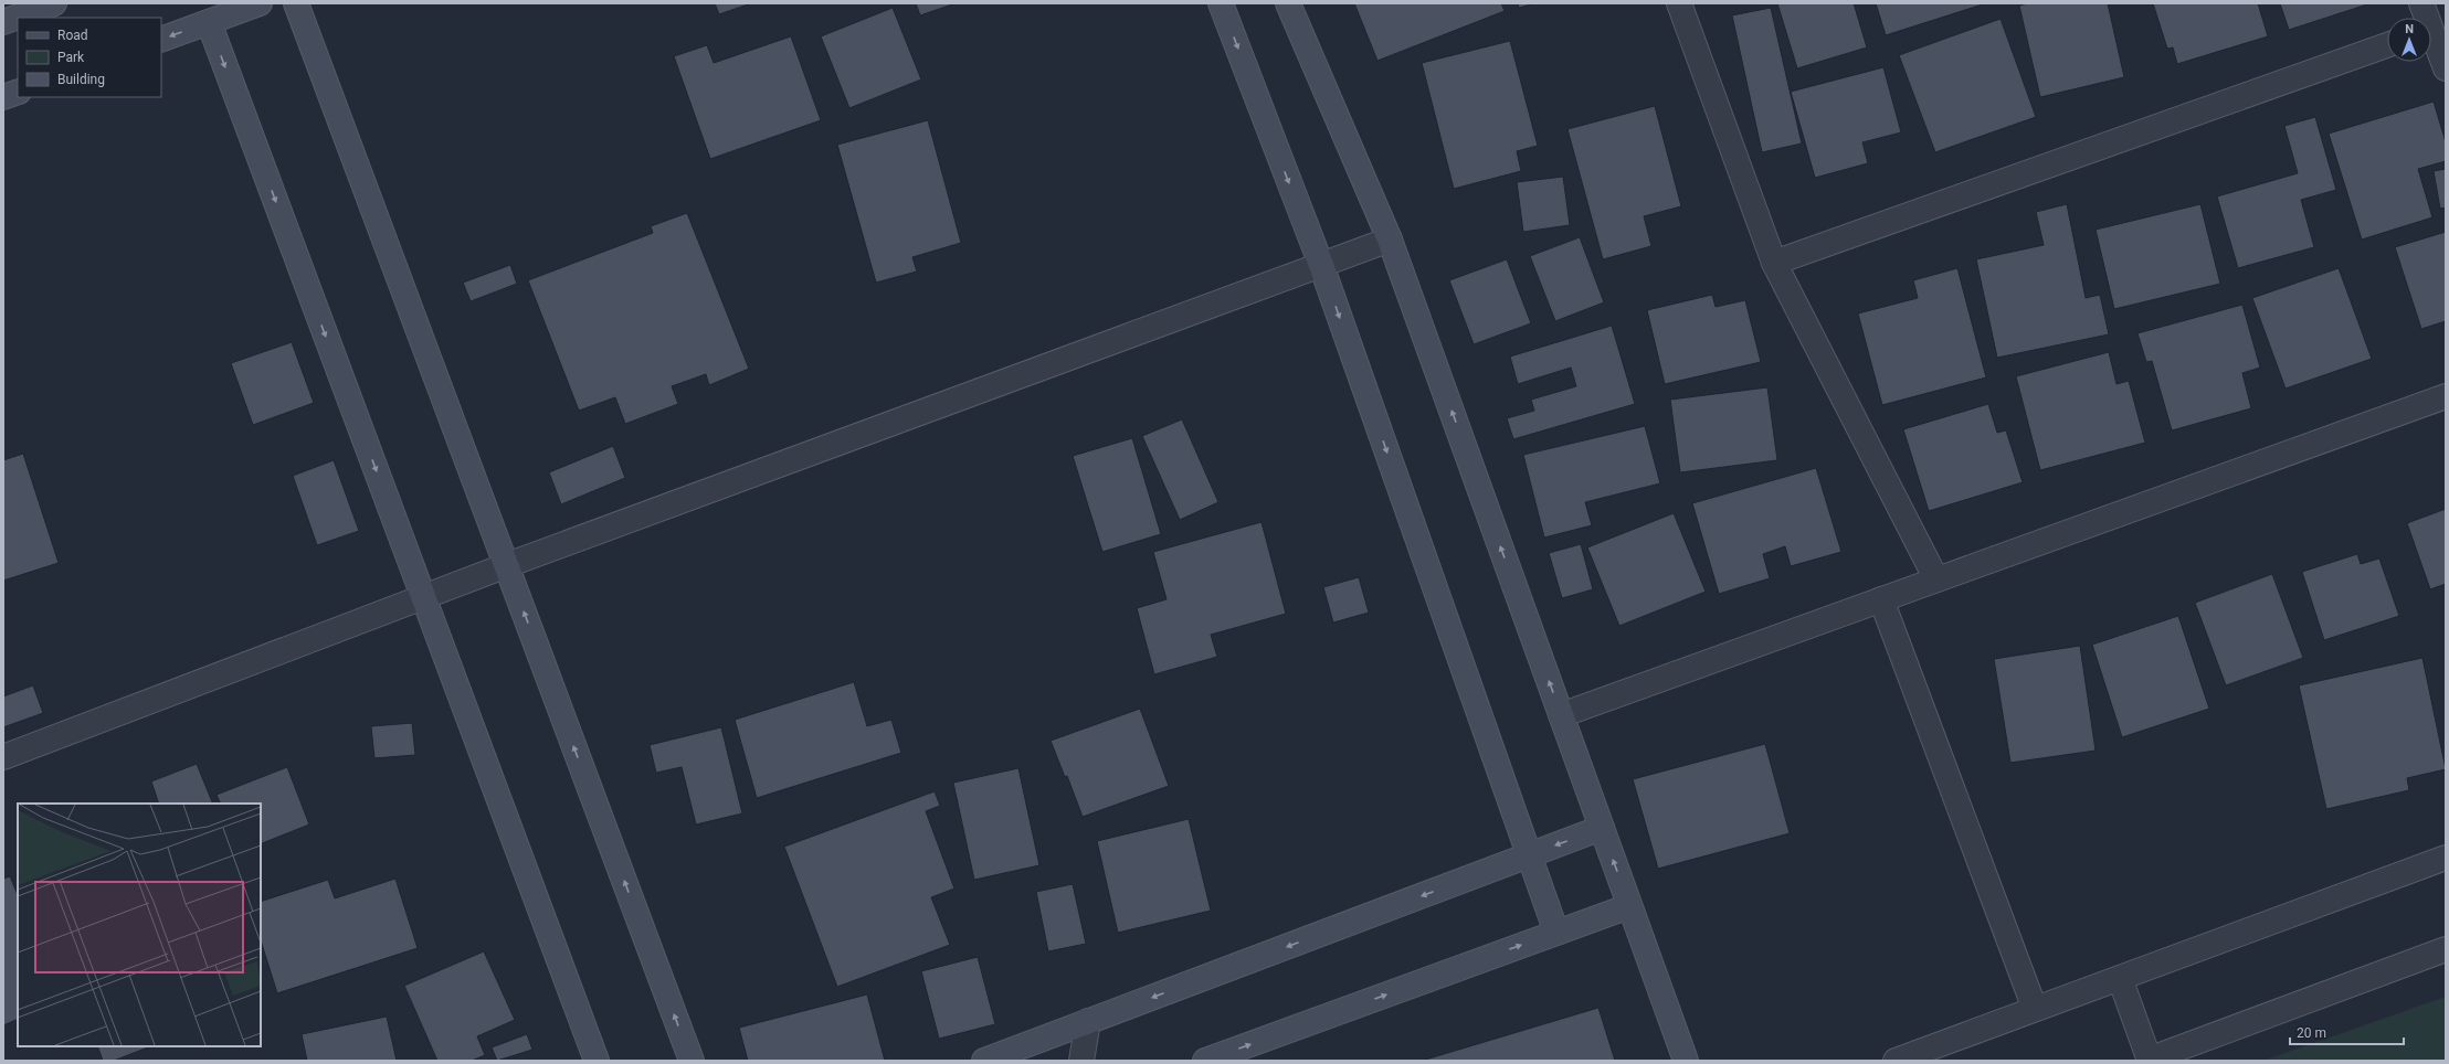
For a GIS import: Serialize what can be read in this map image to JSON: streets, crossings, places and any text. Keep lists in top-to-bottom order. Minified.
{"legend":["Road","Park","Building"],"scale_bar":"20 m","north":"top"}
